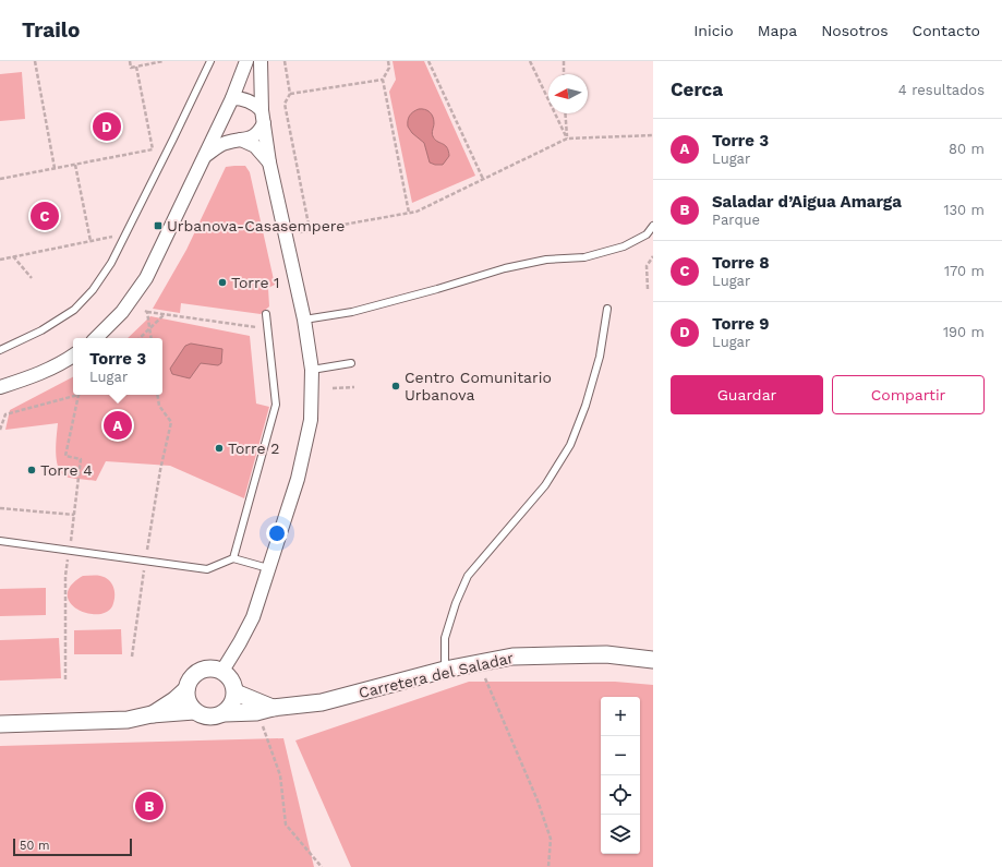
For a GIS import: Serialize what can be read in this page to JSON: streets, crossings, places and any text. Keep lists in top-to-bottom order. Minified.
{"streets":{"street":["Carretera del Saladar"]},"places":{"transit":["Urbanova-Casasempere"],"other":["Torre 1","Centro Comunitario Urbanova","Torre 2","Torre 4"]},"scale_bar":"50 m","north":"left","page":{"header":"Trailo","nav":["Inicio","Mapa","Nosotros","Contacto"],"heading":["Cerca","4 resultados"],"pins":["D","C","A","B"],"list":[{"mark":"A","name":"Torre 3","note":"Lugar","value":"80 m"},{"mark":"B","name":"Saladar d’Aigua Amarga","note":"Parque","value":"130 m"},{"mark":"C","name":"Torre 8","note":"Lugar","value":"170 m"},{"mark":"D","name":"Torre 9","note":"Lugar","value":"190 m"}],"popup":["Torre 3","Lugar"],"buttons":["Guardar","Compartir"],"map_buttons":["+","−"],"scale":"50 m"}}
